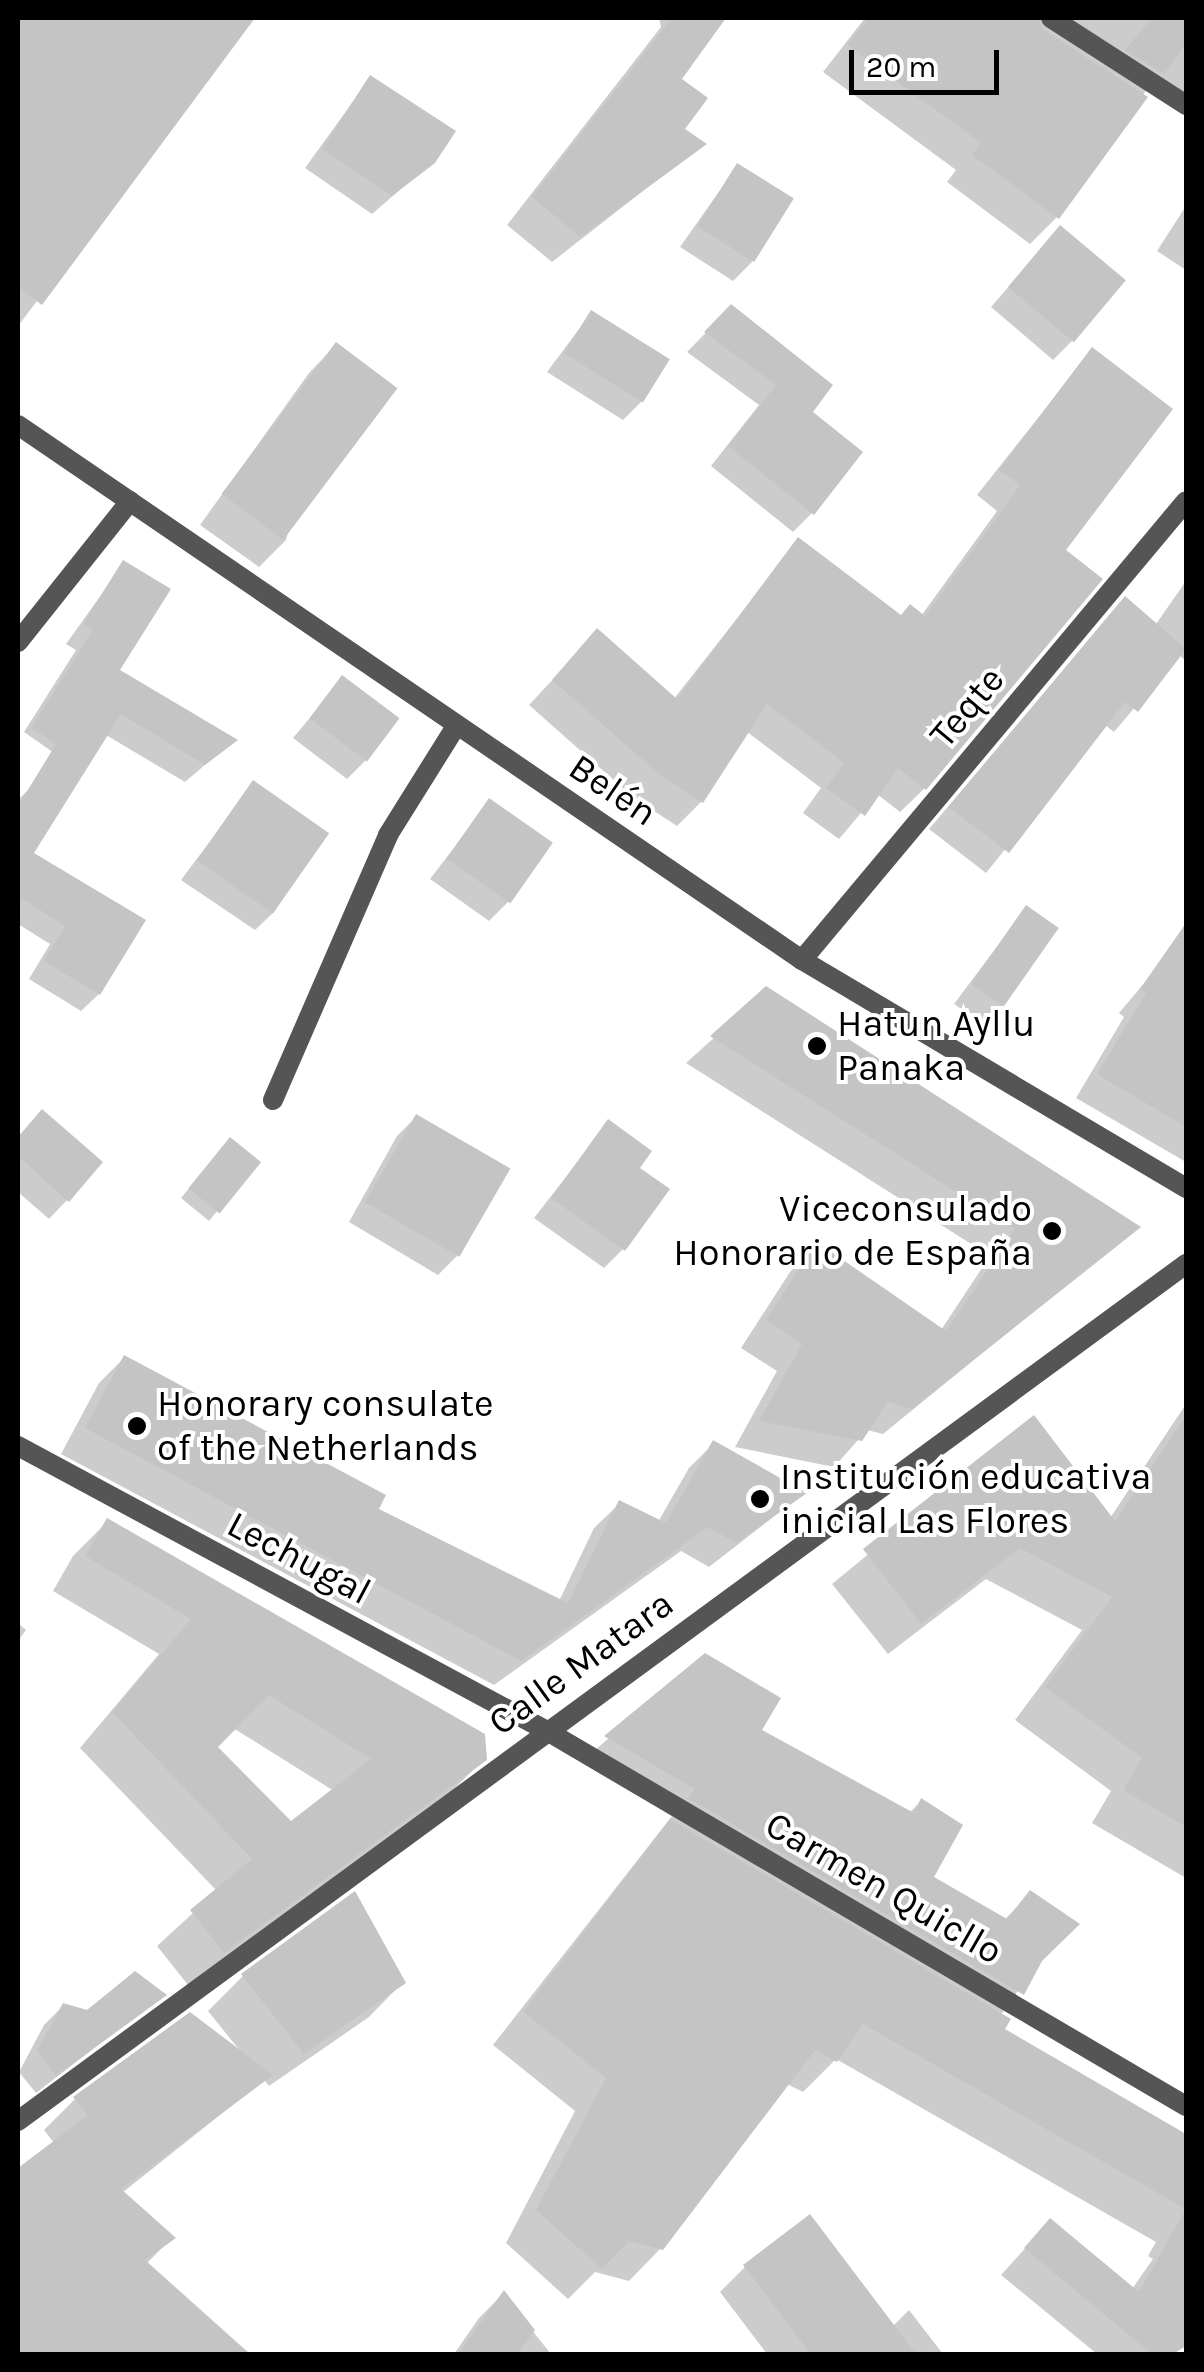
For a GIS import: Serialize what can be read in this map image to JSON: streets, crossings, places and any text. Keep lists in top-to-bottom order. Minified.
{"streets":{"street":["Teqte","Belén","Lechugal","Calle Matara","Carmen Quicllo"]},"crossings":[["Teqte","Belén"],["Lechugal","Calle Matara"],["Lechugal","Carmen Quicllo"],["Calle Matara","Carmen Quicllo"]],"places":["Hatun Ayllu Panaka","Viceconsulado Honorario de España","Honorary consulate of the Netherlands","Institución educativa inicial Las Flores"],"scale_bar":"20 m"}
